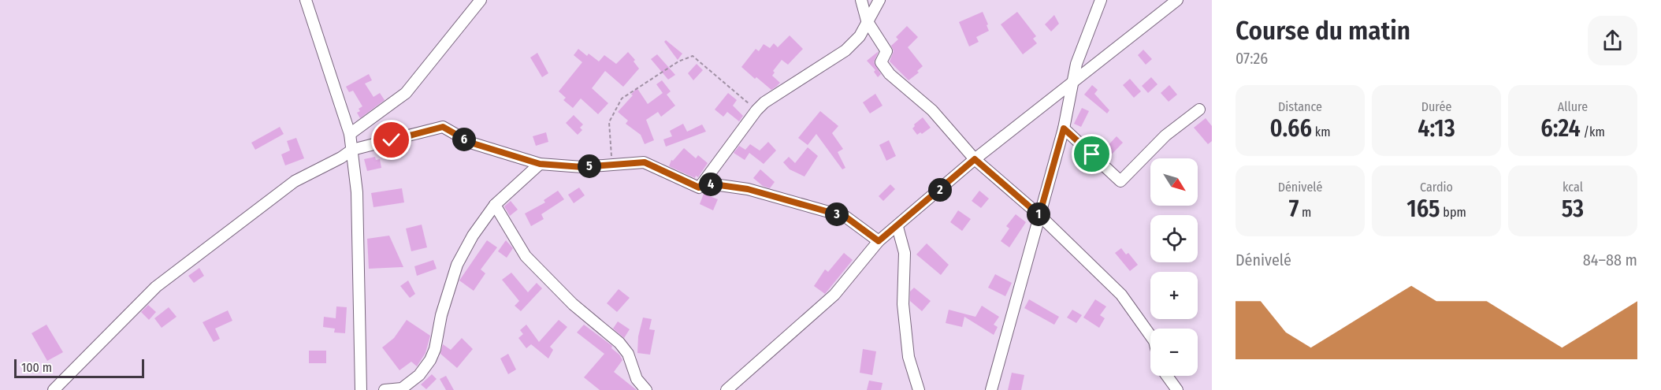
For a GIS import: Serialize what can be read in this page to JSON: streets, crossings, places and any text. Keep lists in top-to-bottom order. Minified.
{"scale_bar":"100 m","north":"bottom right","page":{"heading":["Course du matin","07:26"],"stats":[["Distance","0.66 km"],["Durée","4:13"],["Allure","6:24 /km"],["Dénivelé","7 m"],["Cardio","165 bpm"],["kcal","53"]],"pins":["6","5","4","2","1","3"],"map_buttons":["+","−"],"chart":["Dénivelé","84–88 m"],"scale":"100 m"}}
